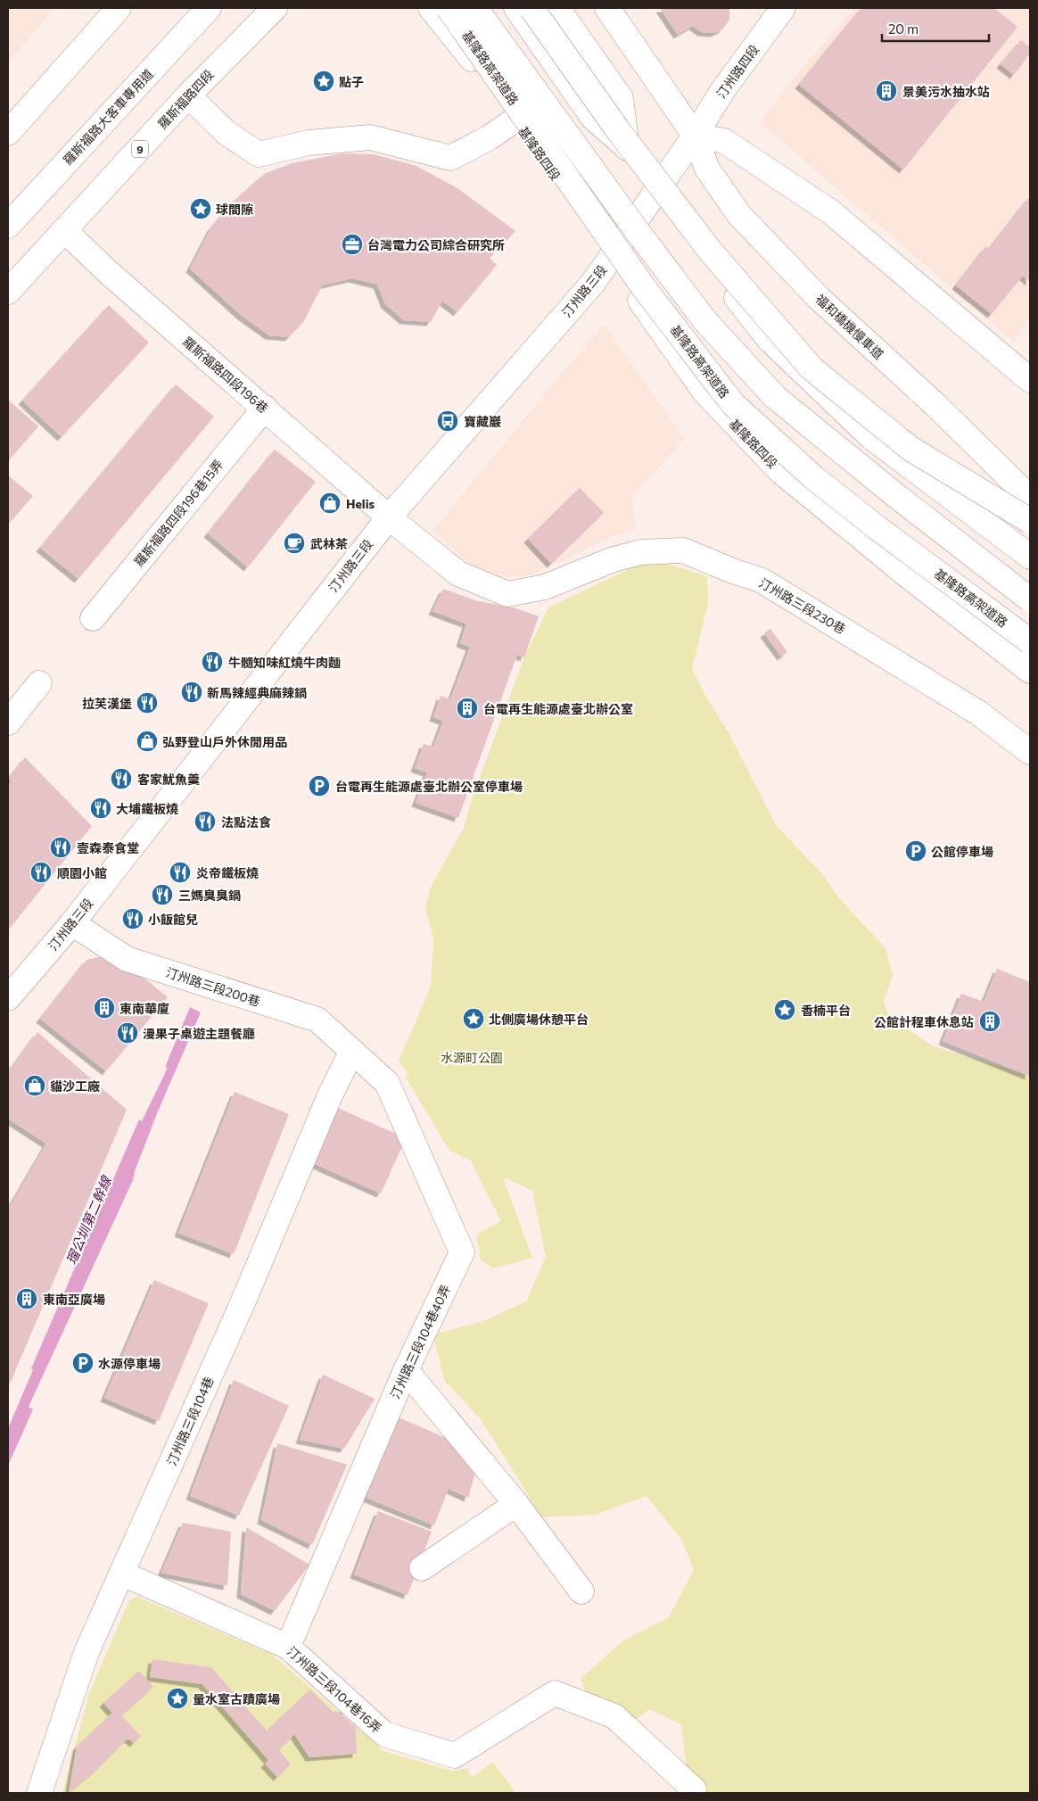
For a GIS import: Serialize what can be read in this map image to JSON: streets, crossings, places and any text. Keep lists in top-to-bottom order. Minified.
{"streets":{"main road":["基隆路高架道路","汀州路四段","羅斯福路四段","羅斯福路大客車專用道","9","基隆路四段","汀州路三段","福和橋機慢車道","羅斯福路四段196巷","羅斯福路四段196巷15弄","汀州路三段230巷","汀州路三段200巷","汀州路三段104巷40弄","汀州路三段104巷","汀州路三段104巷16弄"]},"crossings":[["汀州路四段","汀州路三段"],["汀州路四段","福和橋機慢車道"],["羅斯福路四段","羅斯福路四段196巷"],["基隆路四段","汀州路三段"],["汀州路三段","福和橋機慢車道"],["汀州路三段","羅斯福路四段196巷"],["汀州路三段","汀州路三段230巷"],["汀州路三段","汀州路三段200巷"],["羅斯福路四段196巷","羅斯福路四段196巷15弄"],["羅斯福路四段196巷","汀州路三段230巷"],["汀州路三段200巷","汀州路三段104巷40弄"],["汀州路三段200巷","汀州路三段104巷"],["汀州路三段104巷40弄","汀州路三段104巷"],["汀州路三段104巷40弄","汀州路三段104巷16弄"],["汀州路三段104巷","汀州路三段104巷16弄"]],"water":["瑠公圳第二幹線"],"parks":["水源町公園"],"places":{"place":["點子","球間隙","香楠平台","北側廣場休憩平台","量水室古蹟廣場"],"building":["景美污水抽水站","台電再生能源處臺北辦公室","東南華廈","公館計程車休息站","東南亞廣場"],"office":["台灣電力公司綜合研究所"],"bus stop":["寶藏巖"],"shop":["Helis","弘野登山戶外休閒用品","貓沙工廠"],"cafe":["武林茶"],"restaurant":["牛髓知味紅燒牛肉麵","新馬辣經典麻辣鍋","拉芙漢堡","客家魷魚羹","大埔鐵板燒","法點法食","壹森泰食堂","順園小館","炎帝鐵板燒","三媽臭臭鍋","小飯館兒","漫果子桌遊主題餐廳"],"parking":["台電再生能源處臺北辦公室停車場","公館停車場","水源停車場"]},"scale_bar":"20 m"}
